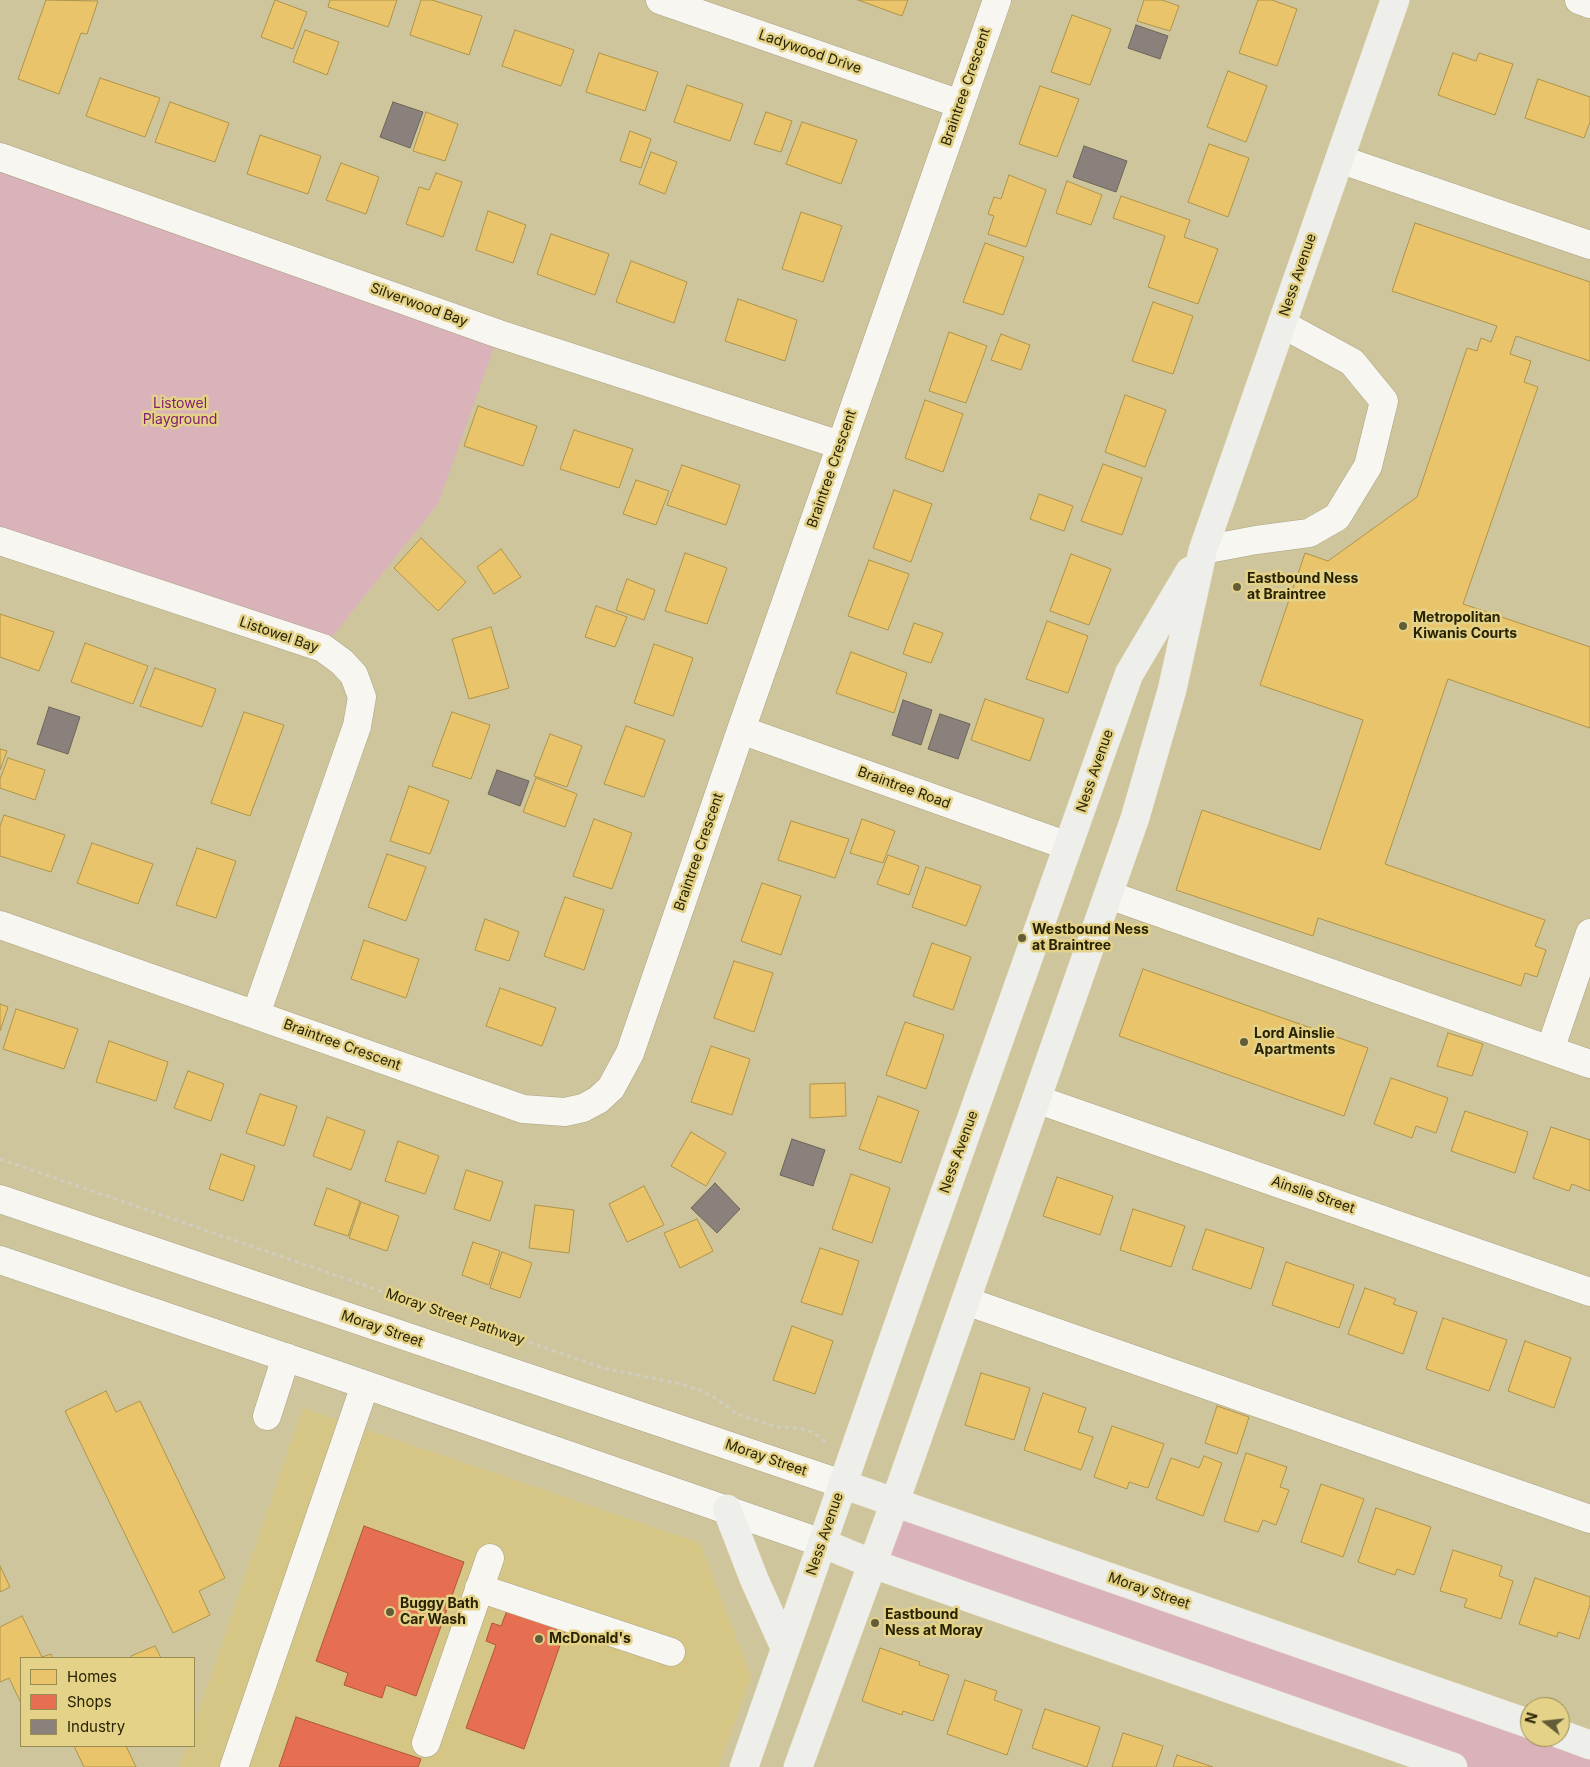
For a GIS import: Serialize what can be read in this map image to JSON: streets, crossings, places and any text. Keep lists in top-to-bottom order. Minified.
{"streets":{"main road":["Ness Avenue","Moray Street"],"street":["Ladywood Drive","Braintree Crescent","Silverwood Bay","Listowel Bay","Braintree Road","Ainslie Street"],"path":["Moray Street Pathway"]},"crossings":[["Ladywood Drive","Braintree Crescent"],["Braintree Crescent","Silverwood Bay"],["Braintree Crescent","Listowel Bay"],["Braintree Crescent","Braintree Road"],["Ness Avenue","Braintree Road"],["Ness Avenue","Ainslie Street"],["Ness Avenue","Moray Street Pathway"],["Ness Avenue","Moray Street"]],"parks":["Listowel Playground"],"places":["Eastbound Ness at Braintree","Metropolitan Kiwanis Courts","Westbound Ness at Braintree","Lord Ainslie Apartments","Buggy Bath Car Wash","Eastbound Ness at Moray","McDonald's"],"legend":["Homes","Shops","Industry"],"north":"left"}
